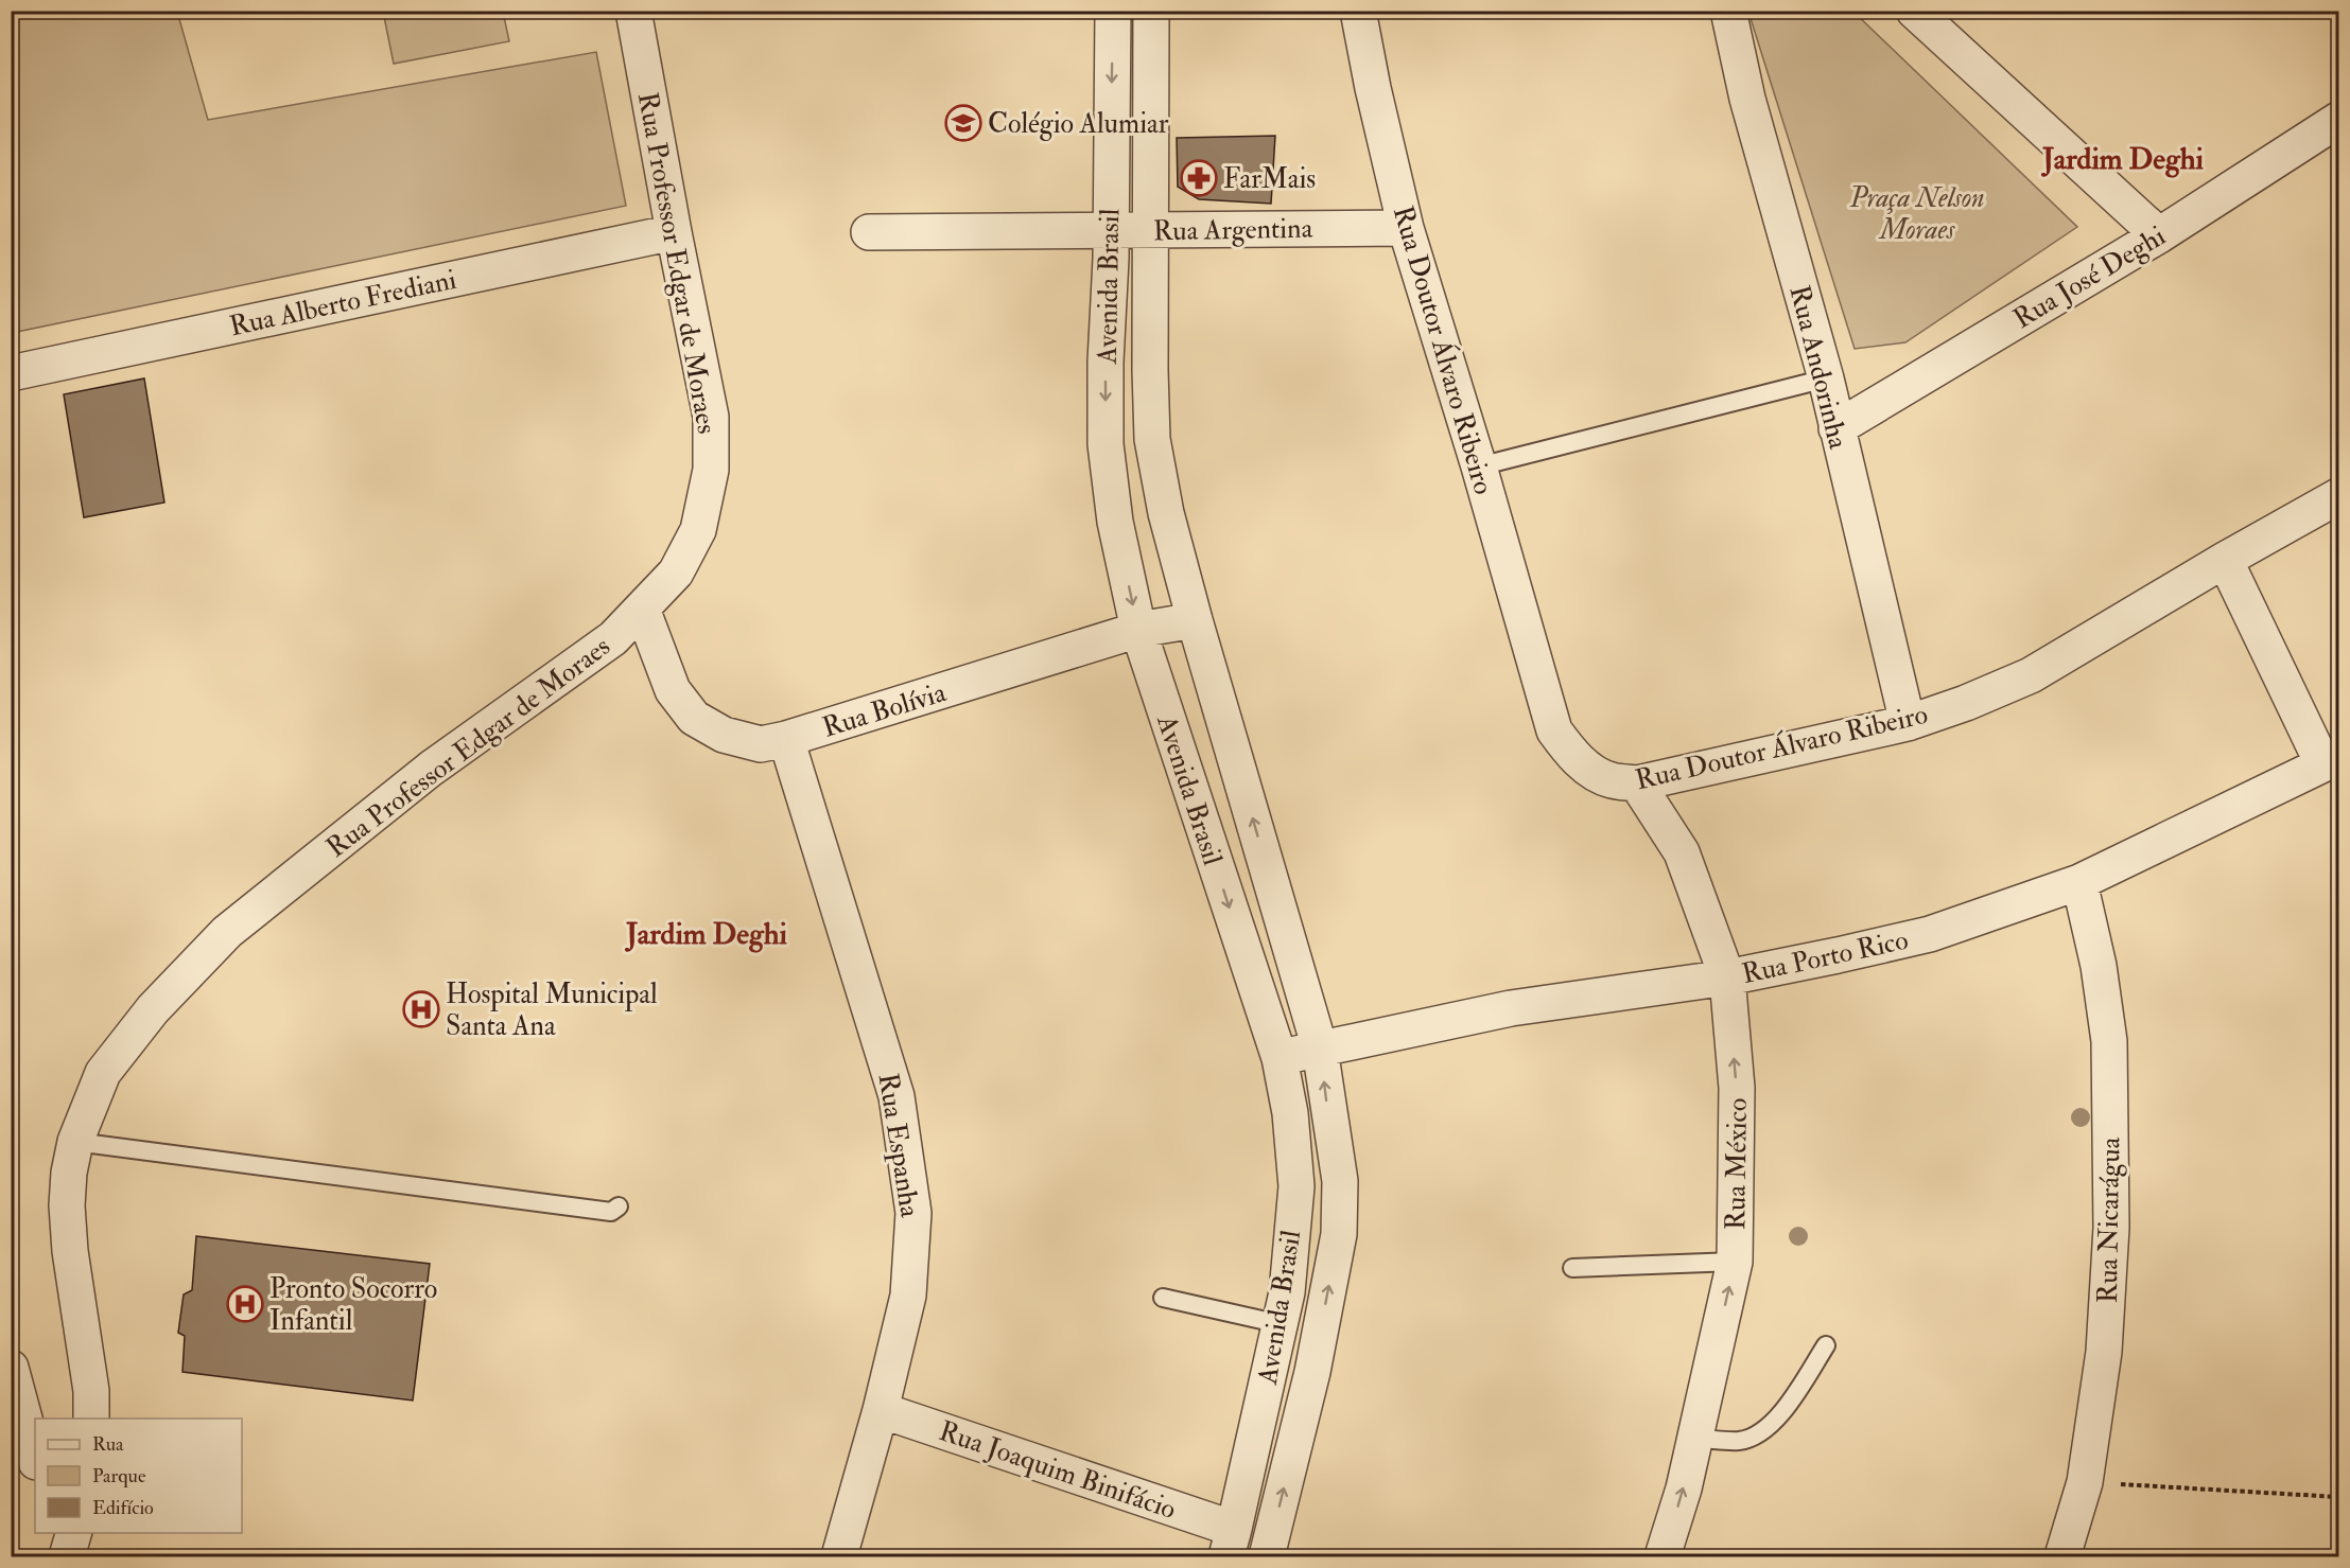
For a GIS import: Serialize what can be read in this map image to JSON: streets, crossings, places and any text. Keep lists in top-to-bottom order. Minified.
{"streets":{"street":["Rua Argentina","Rua Professor Edgar de Moraes","Rua José Deghi","Avenida Brasil","Rua Alberto Frediani","Rua Doutor Álvaro Ribeiro","Rua Andorinha","Rua Bolívia","Rua Porto Rico","Rua Espanha","Rua México","Rua Nicarágua","Rua Joaquim Binifácio"]},"crossings":[["Rua Argentina","Avenida Brasil"],["Rua Argentina","Rua Doutor Álvaro Ribeiro"],["Rua Professor Edgar de Moraes","Rua Alberto Frediani"],["Rua Professor Edgar de Moraes","Rua Bolívia"],["Rua José Deghi","Rua Andorinha"],["Avenida Brasil","Rua Bolívia"],["Avenida Brasil","Rua Porto Rico"],["Avenida Brasil","Rua Joaquim Binifácio"],["Rua Doutor Álvaro Ribeiro","Rua Andorinha"],["Rua Doutor Álvaro Ribeiro","Rua México"],["Rua Bolívia","Rua Espanha"],["Rua Porto Rico","Rua México"],["Rua Porto Rico","Rua Nicarágua"],["Rua Espanha","Rua Joaquim Binifácio"]],"one_way":["Rua México"],"districts":["Jardim Deghi","Jardim Deghi"],"parks":["Praça Nelson Moraes"],"places":{"school or university":["Colégio Alumiar"],"pharmacy":["FarMais"],"hospital":["Hospital Municipal Santa Ana","Pronto Socorro Infantil"]},"legend":["Rua","Parque","Edifício"]}
